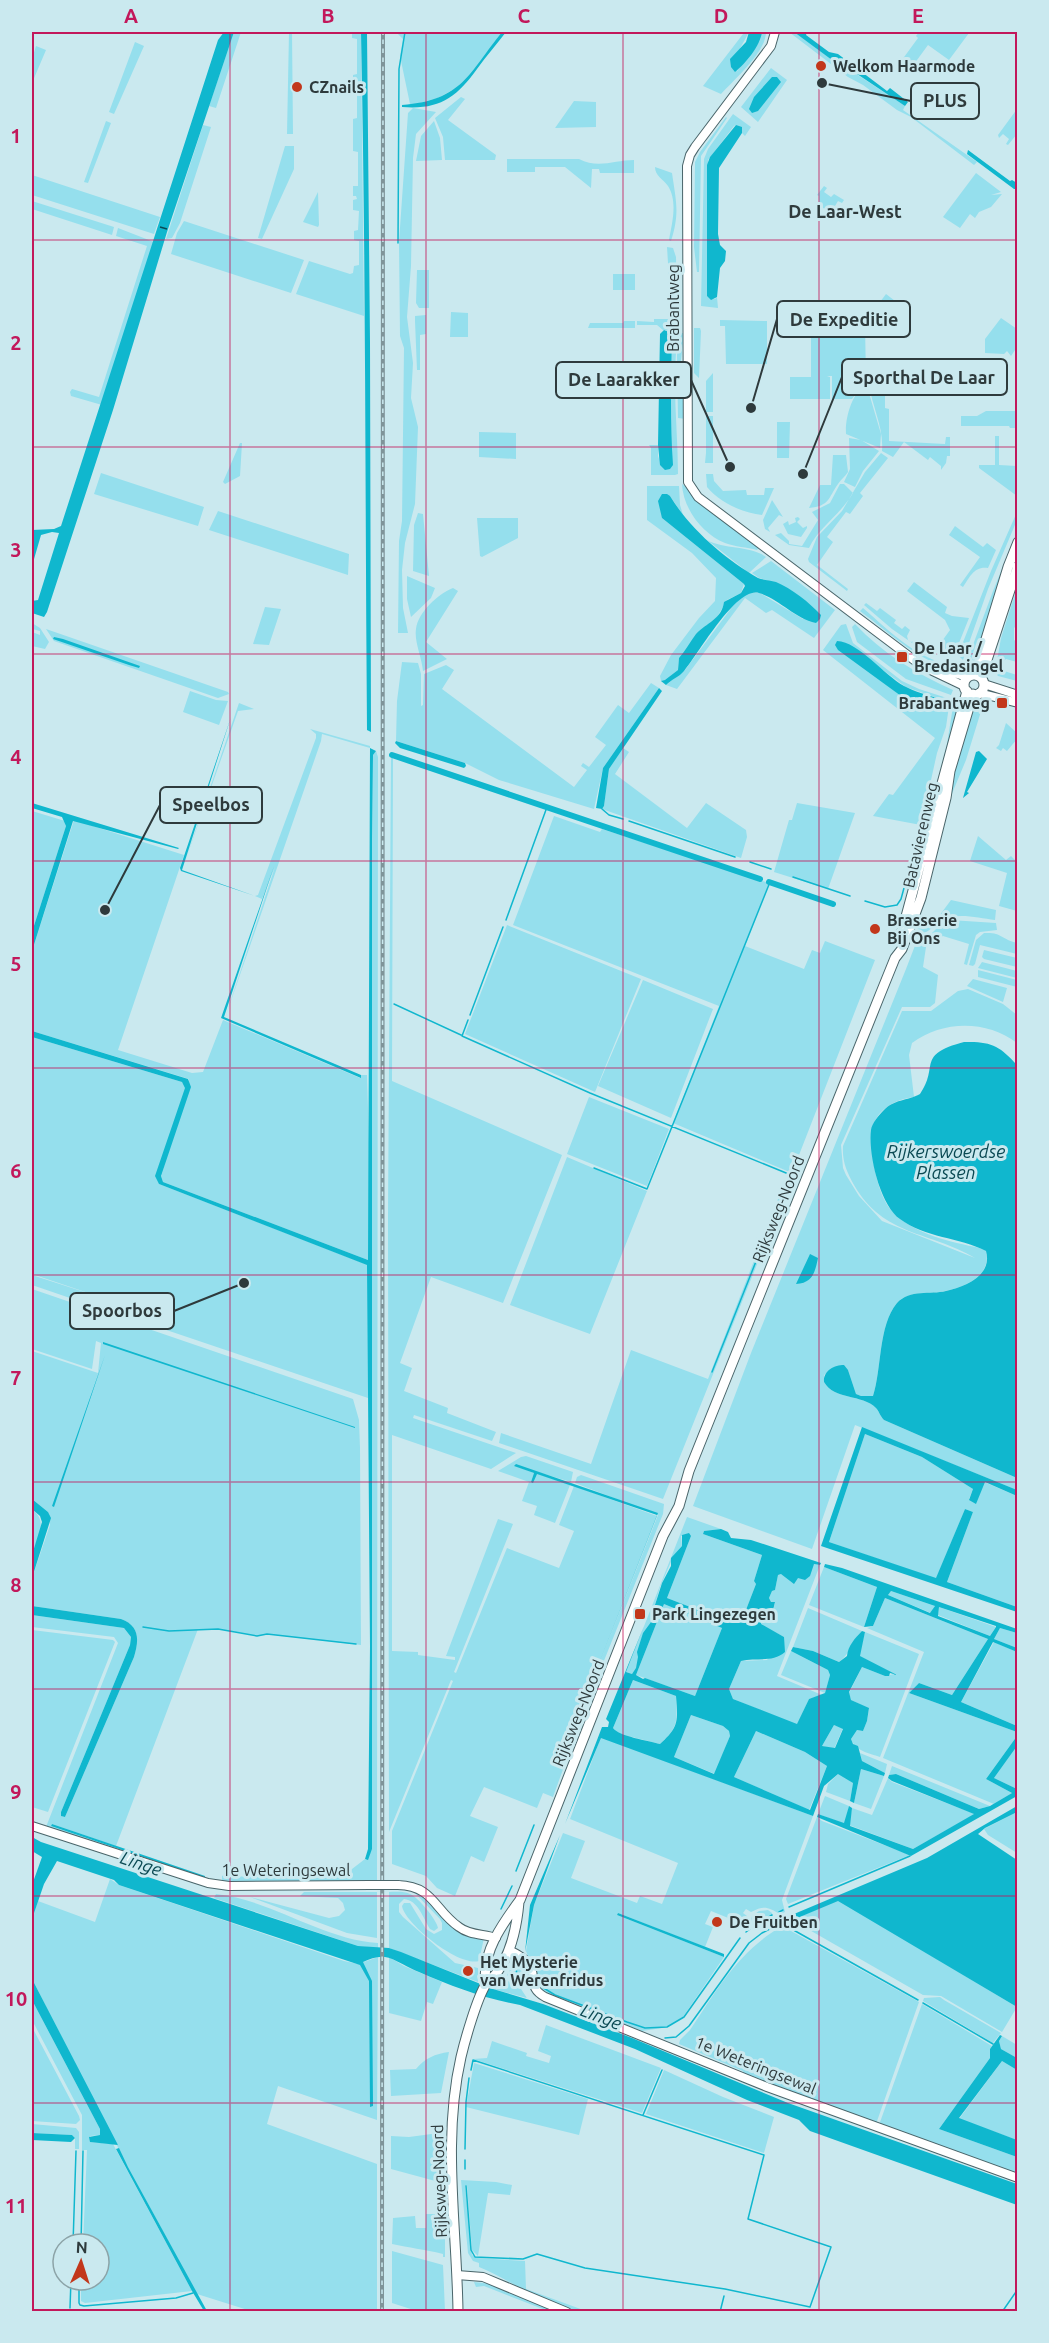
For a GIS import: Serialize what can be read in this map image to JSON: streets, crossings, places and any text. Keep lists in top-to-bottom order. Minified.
{"streets":{"main road":["Batavierenweg","Rijksweg-Noord"],"street":["Brabantweg","1e Weteringsewal"]},"crossings":[["Brabantweg","Batavierenweg"],["Batavierenweg","Rijksweg-Noord"],["Rijksweg-Noord","1e Weteringsewal"]],"districts":["De Laar-West"],"water":["Rijkerswoerdse Plassen","Linge"],"places":{"other":["Welkom Haarmode","PLUS","CZnails","De Expeditie","De Laarakker","Sporthal De Laar","Speelbos","Brasserie Bij Ons","Spoorbos","De Fruitben","Het Mysterie van Werenfridus"],"transit":["De Laar / Bredasingel","Brabantweg","Park Lingezegen"]},"north":"top","grid":{"columns":["A","B","C","D","E"],"rows":["1","2","3","4","5","6","7","8","9","10","11"]}}
